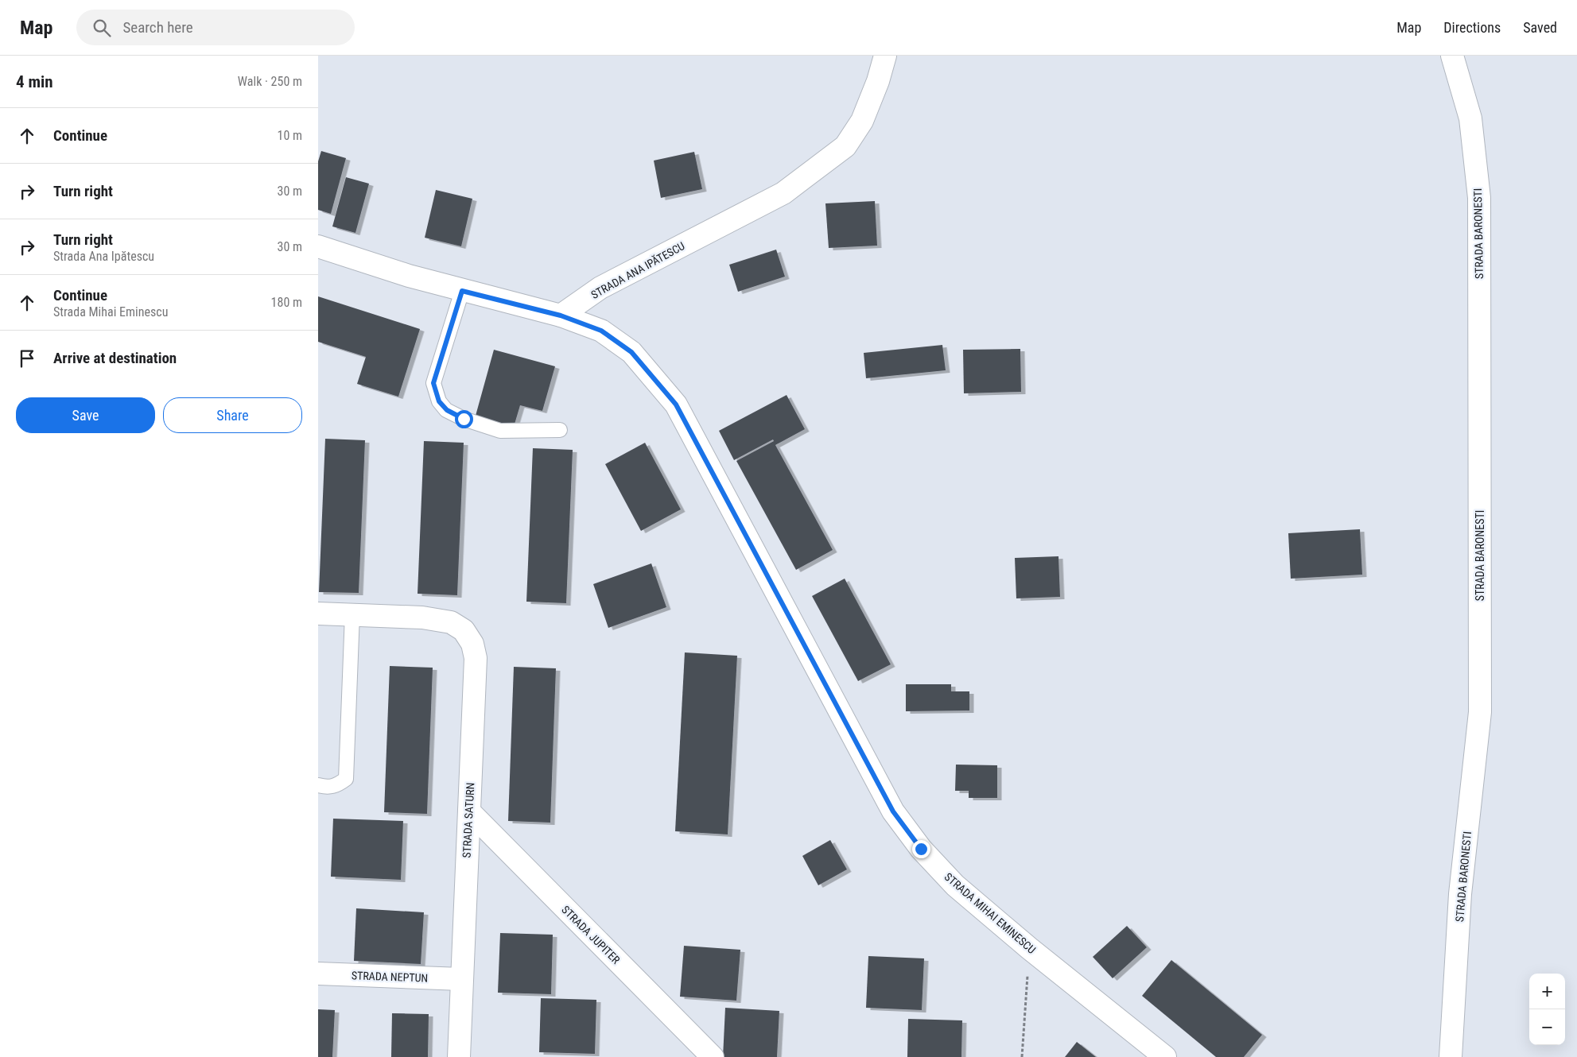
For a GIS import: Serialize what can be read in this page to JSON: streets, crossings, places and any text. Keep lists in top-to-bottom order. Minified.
{"streets":{"street":["STRADA BARONESTI","STRADA ANA IPĂTESCU","STRADA SATURN","STRADA MIHAI EMINESCU","STRADA JUPITER","STRADA NEPTUN"]},"crossings":[["STRADA ANA IPĂTESCU","STRADA MIHAI EMINESCU"],["STRADA SATURN","STRADA JUPITER"],["STRADA SATURN","STRADA NEPTUN"]],"page":{"header":"Map","search":"Search here","nav":["Map","Directions","Saved"],"heading":["4 min","Walk · 250 m"],"list":[["Continue","10 m"],["Turn right","30 m"],["Turn right","Strada Ana Ipătescu","30 m"],["Continue","Strada Mihai Eminescu","180 m"],"Arrive at destination"],"buttons":["Save","Share"],"map_buttons":["+","−"]}}
